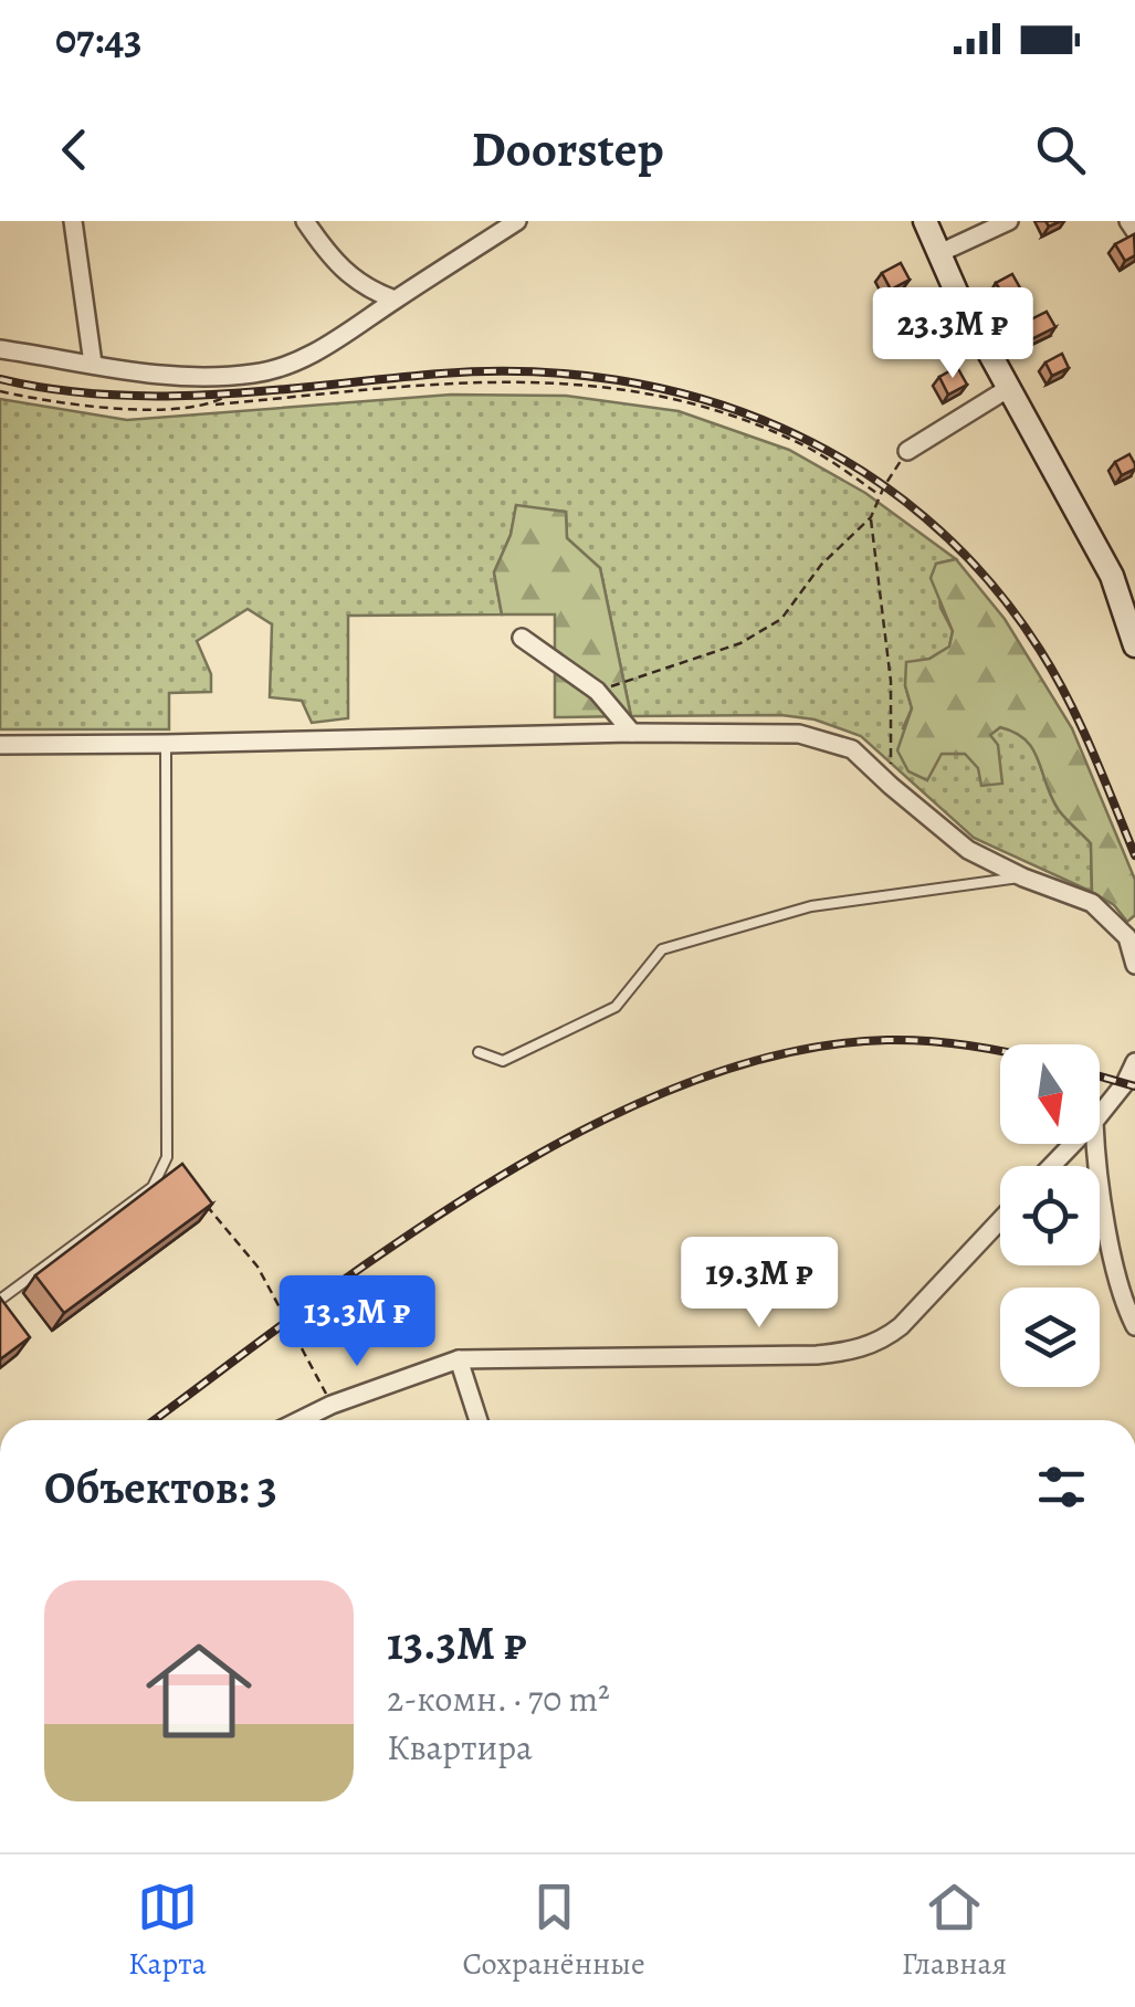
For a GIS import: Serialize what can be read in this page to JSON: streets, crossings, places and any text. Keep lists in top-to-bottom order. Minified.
{"north":"bottom","page":{"status":"07:43","header":"Doorstep","price":["23.3M ₽","19.3M ₽","13.3M ₽"],"heading":"Объектов: 3","list":[{"name":"13.3M ₽","note":"2-комн. · 70 m² · Квартира"}],"tabs":["Карта","Сохранённые","Главная"]}}
